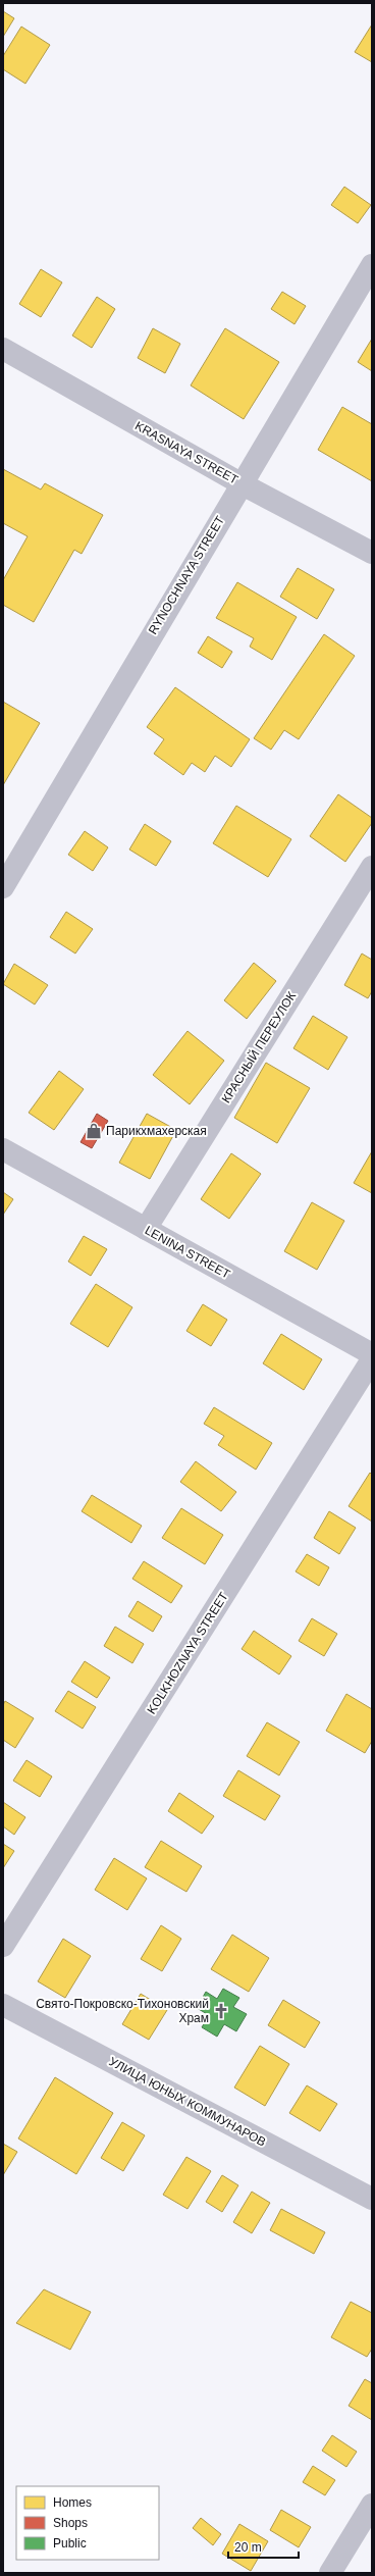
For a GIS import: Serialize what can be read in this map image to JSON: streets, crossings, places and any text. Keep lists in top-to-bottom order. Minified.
{"streets":{"street":["KRASNAYA STREET","RYNOCHNAYA STREET","КРАСНЫЙ ПЕРЕУЛОК","LENINA STREET","KOLKHOZNAYA STREET","УЛИЦА ЮНЫХ КОММУНАРОВ"]},"crossings":[["KRASNAYA STREET","RYNOCHNAYA STREET"],["КРАСНЫЙ ПЕРЕУЛОК","LENINA STREET"]],"places":{"shop":["Парикхмахерская"],"church":["Свято-Покровско-Тихоновский Храм"]},"legend":["Homes","Shops","Public"],"scale_bar":"20 m"}
